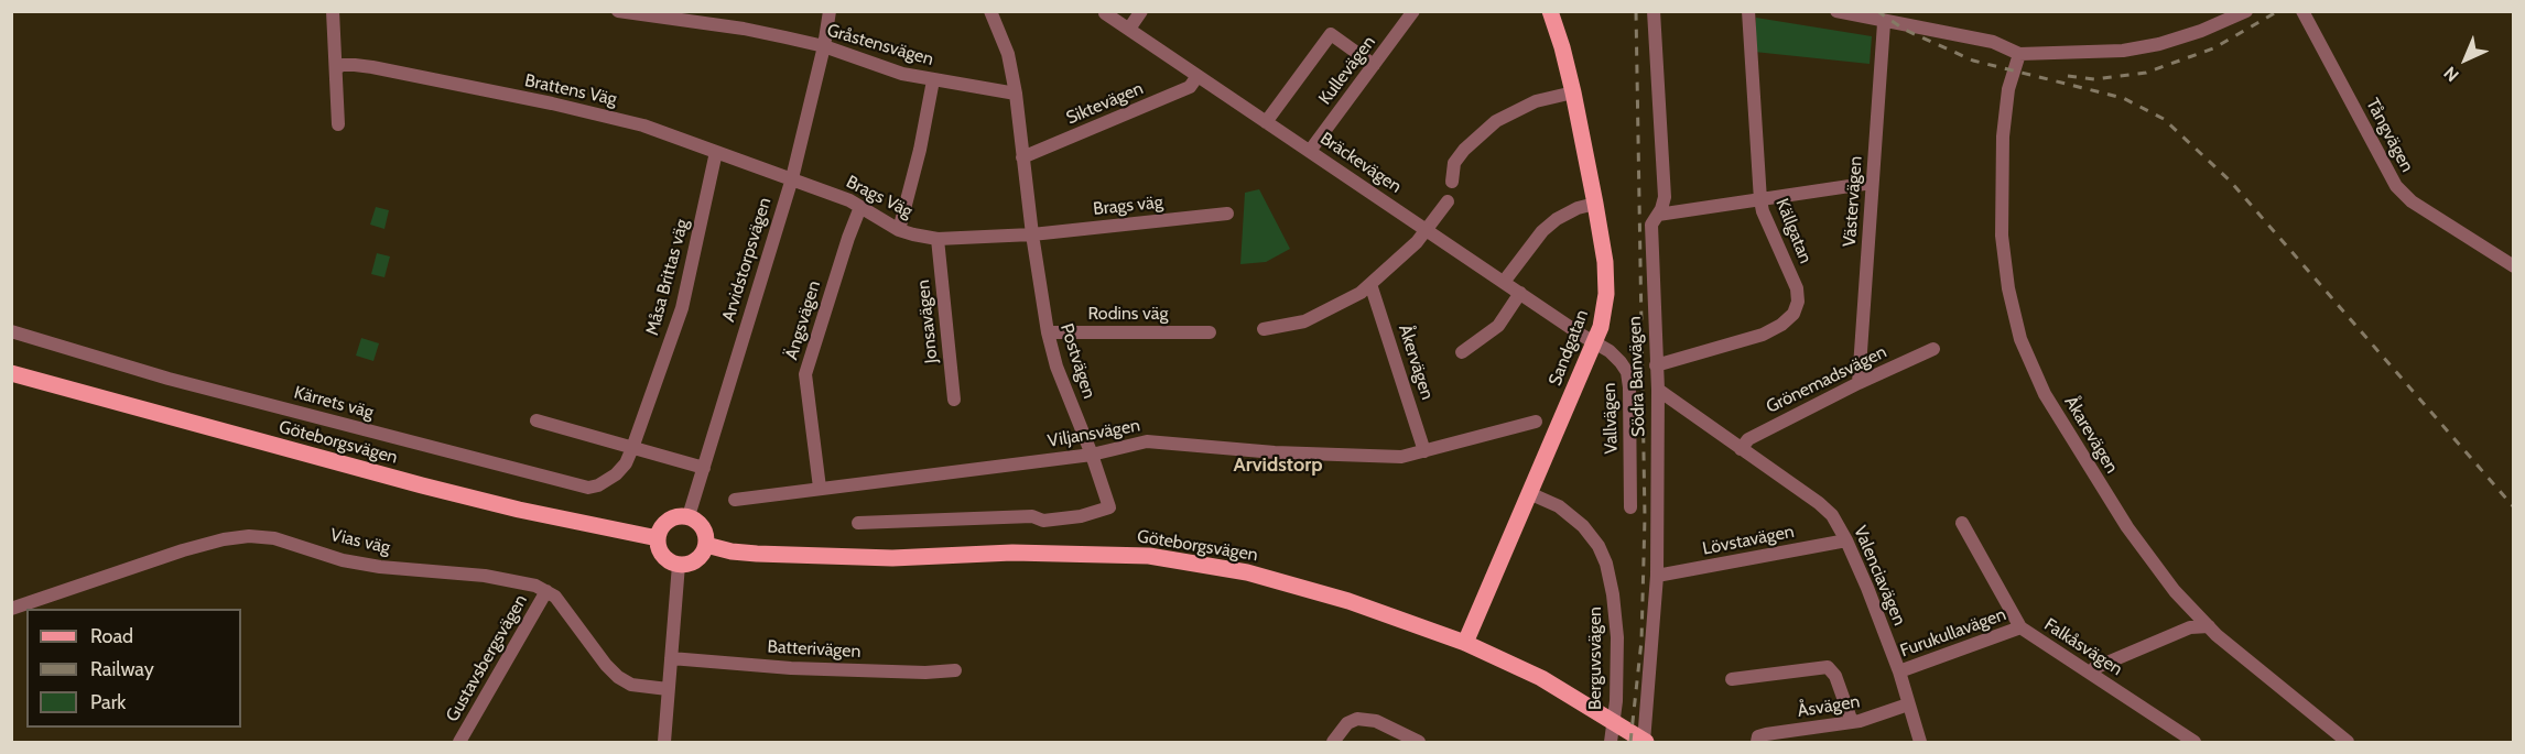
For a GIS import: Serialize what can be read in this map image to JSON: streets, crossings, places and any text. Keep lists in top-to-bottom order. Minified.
{"streets":{"main road":["Sandgatan","Göteborgsvägen"],"street":["Gråstensvägen","Kullevägen","Brattens Väg","Siktevägen","Tångvägen","Bräckevägen","Brags Väg","Västervägen","Brags väg","Källgatan","Arvidstorpsvägen","Måsa Brittas väg","Rodins väg","Ängsvägen","Jonsavägen","Postvägen","Åkervägen","Södra Banvägen","Grönemadsvägen","Kärrets väg","Vallvägen","Viljansvägen","Åkarevägen","Lövstavägen","Vias väg","Valenciavägen","Furukullavägen","Falkåsvägen","Batterivägen","Gustavsbergsvägen","Berguvsvägen","Åsvägen"]},"crossings":[["Gråstensvägen","Arvidstorpsvägen"],["Gråstensvägen","Postvägen"],["Kullevägen","Bräckevägen"],["Brattens Väg","Brags Väg"],["Brattens Väg","Arvidstorpsvägen"],["Brattens Väg","Måsa Brittas väg"],["Siktevägen","Bräckevägen"],["Siktevägen","Postvägen"],["Bräckevägen","Sandgatan"],["Bräckevägen","Vallvägen"],["Brags Väg","Brags väg"],["Brags Väg","Arvidstorpsvägen"],["Brags Väg","Ängsvägen"],["Brags Väg","Jonsavägen"],["Brags Väg","Postvägen"],["Västervägen","Grönemadsvägen"],["Brags väg","Postvägen"],["Källgatan","Södra Banvägen"],["Arvidstorpsvägen","Göteborgsvägen"],["Måsa Brittas väg","Kärrets väg"],["Rodins väg","Postvägen"],["Ängsvägen","Viljansvägen"],["Sandgatan","Vallvägen"],["Sandgatan","Göteborgsvägen"],["Sandgatan","Berguvsvägen"],["Postvägen","Viljansvägen"],["Åkervägen","Viljansvägen"],["Södra Banvägen","Göteborgsvägen"],["Södra Banvägen","Lövstavägen"],["Södra Banvägen","Valenciavägen"],["Grönemadsvägen","Valenciavägen"],["Lövstavägen","Valenciavägen"],["Vias väg","Gustavsbergsvägen"],["Valenciavägen","Furukullavägen"],["Valenciavägen","Åsvägen"],["Furukullavägen","Falkåsvägen"]],"districts":["Arvidstorp"],"legend":["Road","Railway","Park"],"north":"bottom left"}
